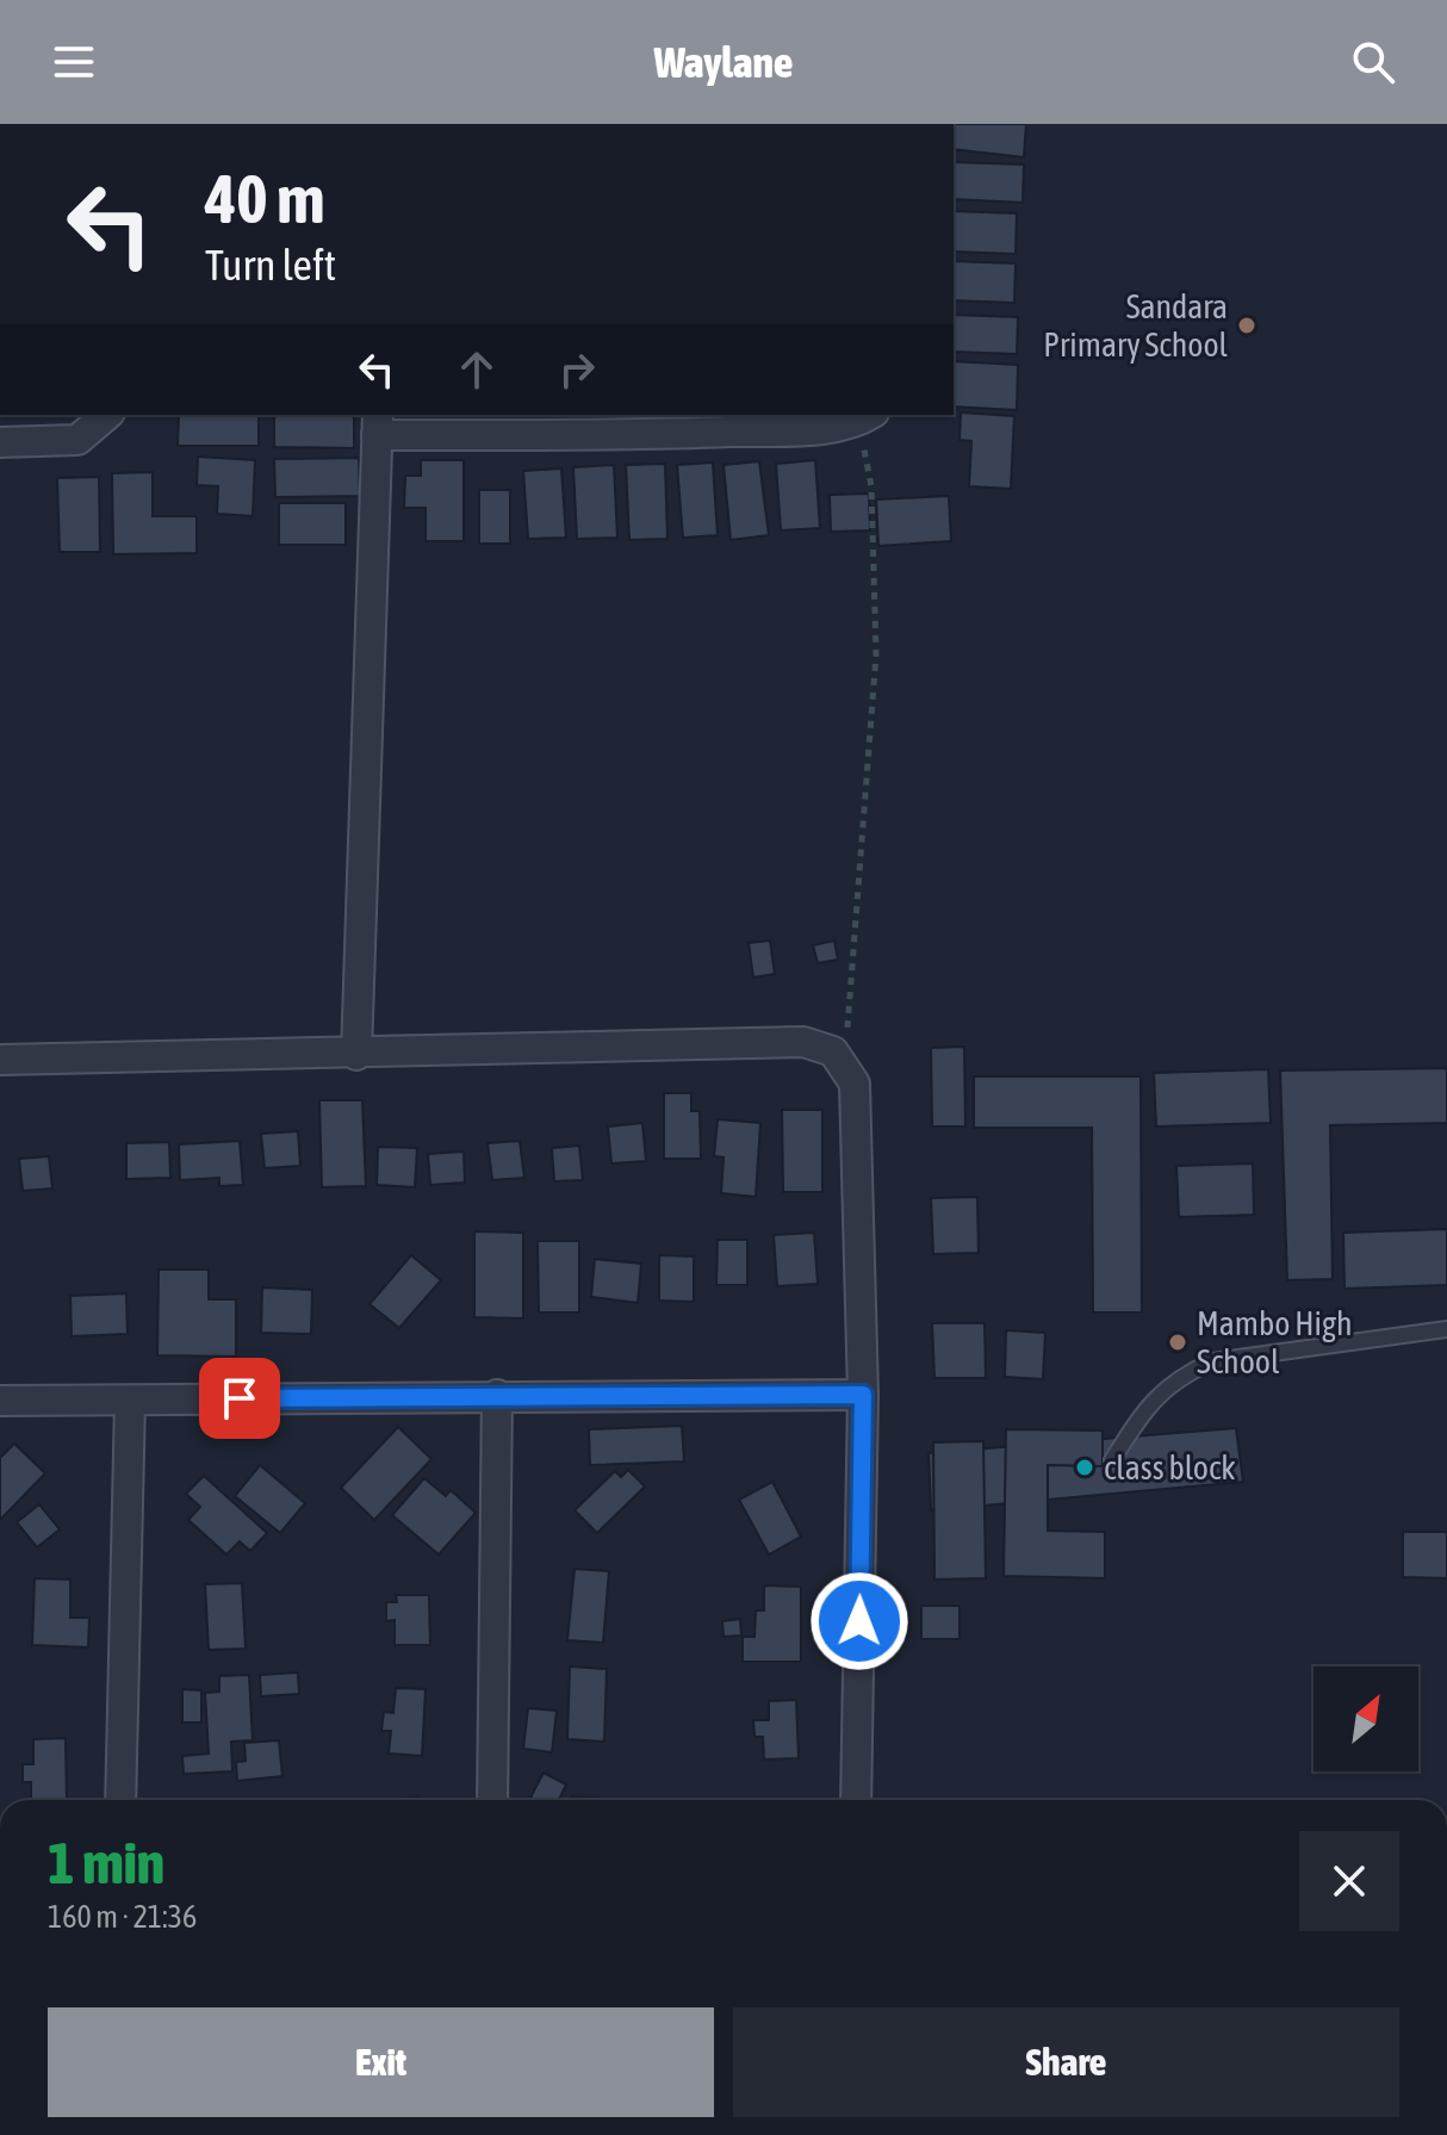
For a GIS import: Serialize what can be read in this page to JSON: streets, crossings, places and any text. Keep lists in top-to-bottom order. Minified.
{"places":["Sandara Primary School","Mambo High School","class block"],"north":"top right","page":{"header":"Waylane","turn":["40 m","Turn left"],"heading":["1 min","160 m · 21:36"],"buttons":["Exit","Share"]}}
